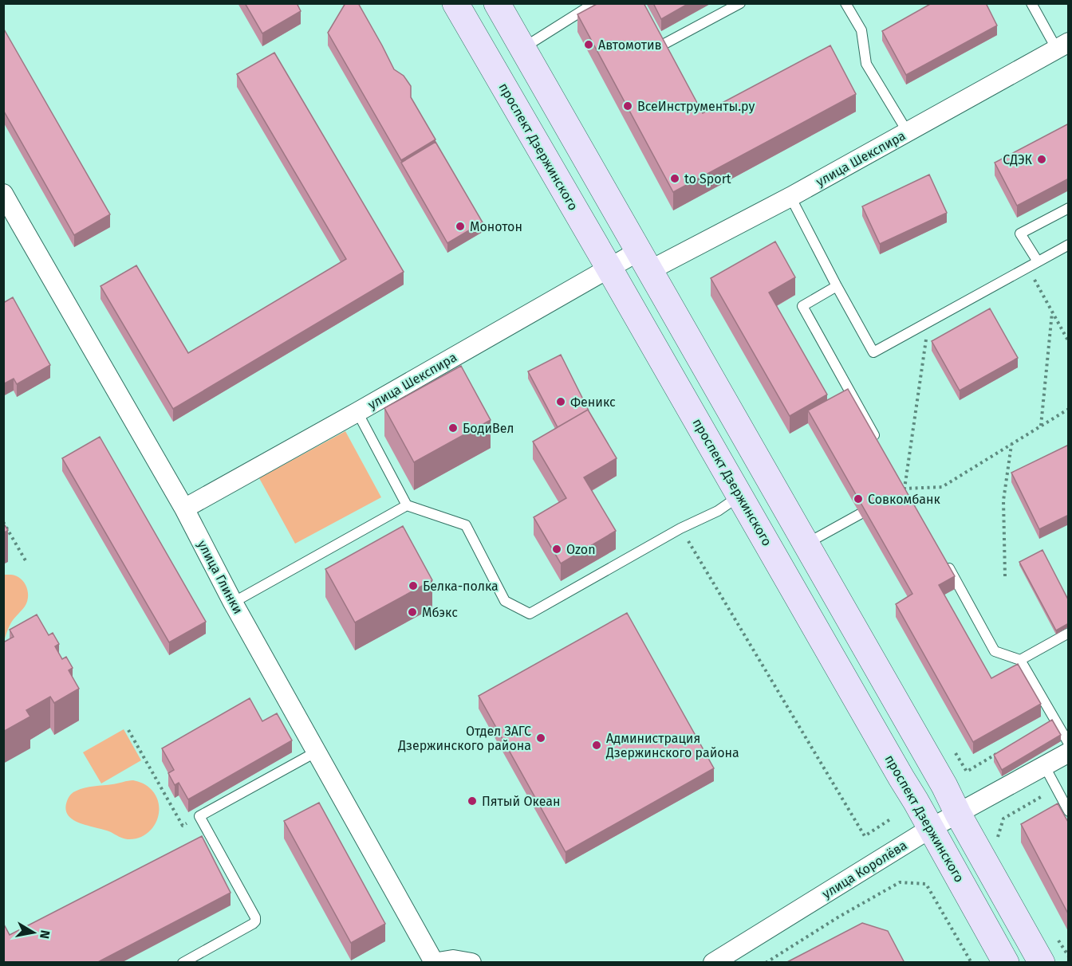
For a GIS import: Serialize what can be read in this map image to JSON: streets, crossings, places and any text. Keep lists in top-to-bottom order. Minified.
{"streets":{"main road":["проспект Дзержинского"],"street":["улица Шекспира","улица Глинки","улица Королёва"]},"crossings":[["проспект Дзержинского","улица Шекспира"],["проспект Дзержинского","улица Королёва"],["улица Шекспира","улица Глинки"]],"places":["Автомотив","ВсеИнструменты.ру","СДЭК","to Sport","Монотон","Феникс","БодиВел","Совкомбанк","Ozon","Белка-полка","Мбэкс","Отдел ЗАГС Дзержинского района","Администрация Дзержинского района","Пятый Океан"],"north":"right"}
